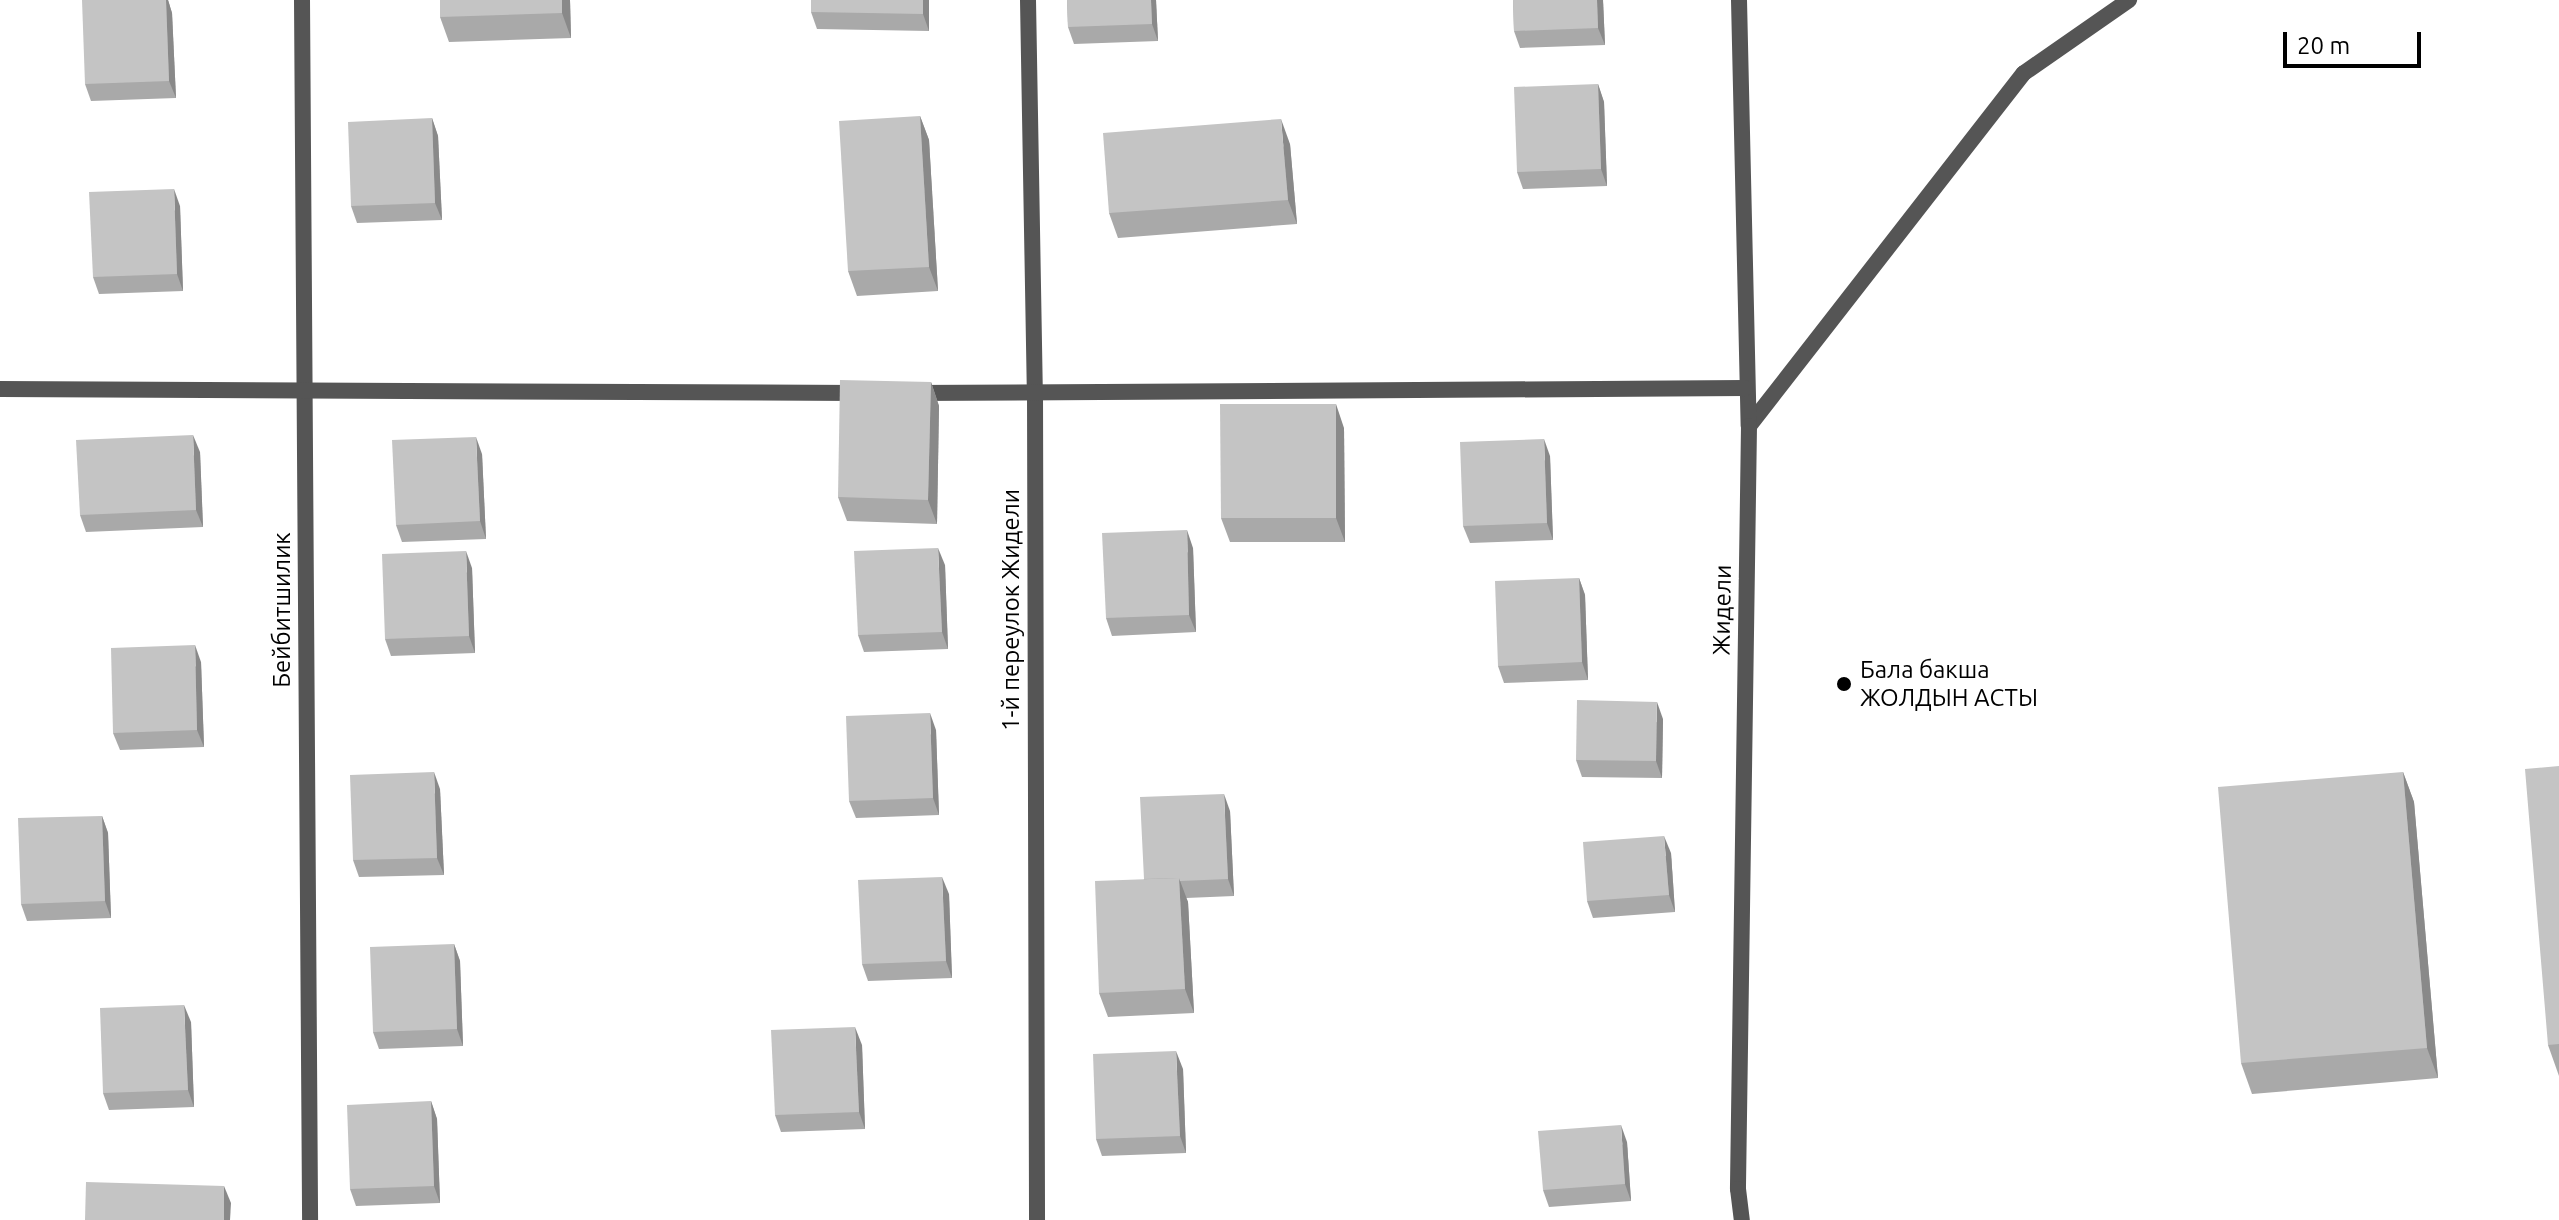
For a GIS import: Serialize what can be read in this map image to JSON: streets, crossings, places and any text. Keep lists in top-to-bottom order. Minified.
{"streets":{"street":["Бейбитшилик","1-й переулок Жидели","Жидели"]},"places":["Бала бакша ЖОЛДЫН АСТЫ"],"scale_bar":"20 m"}
